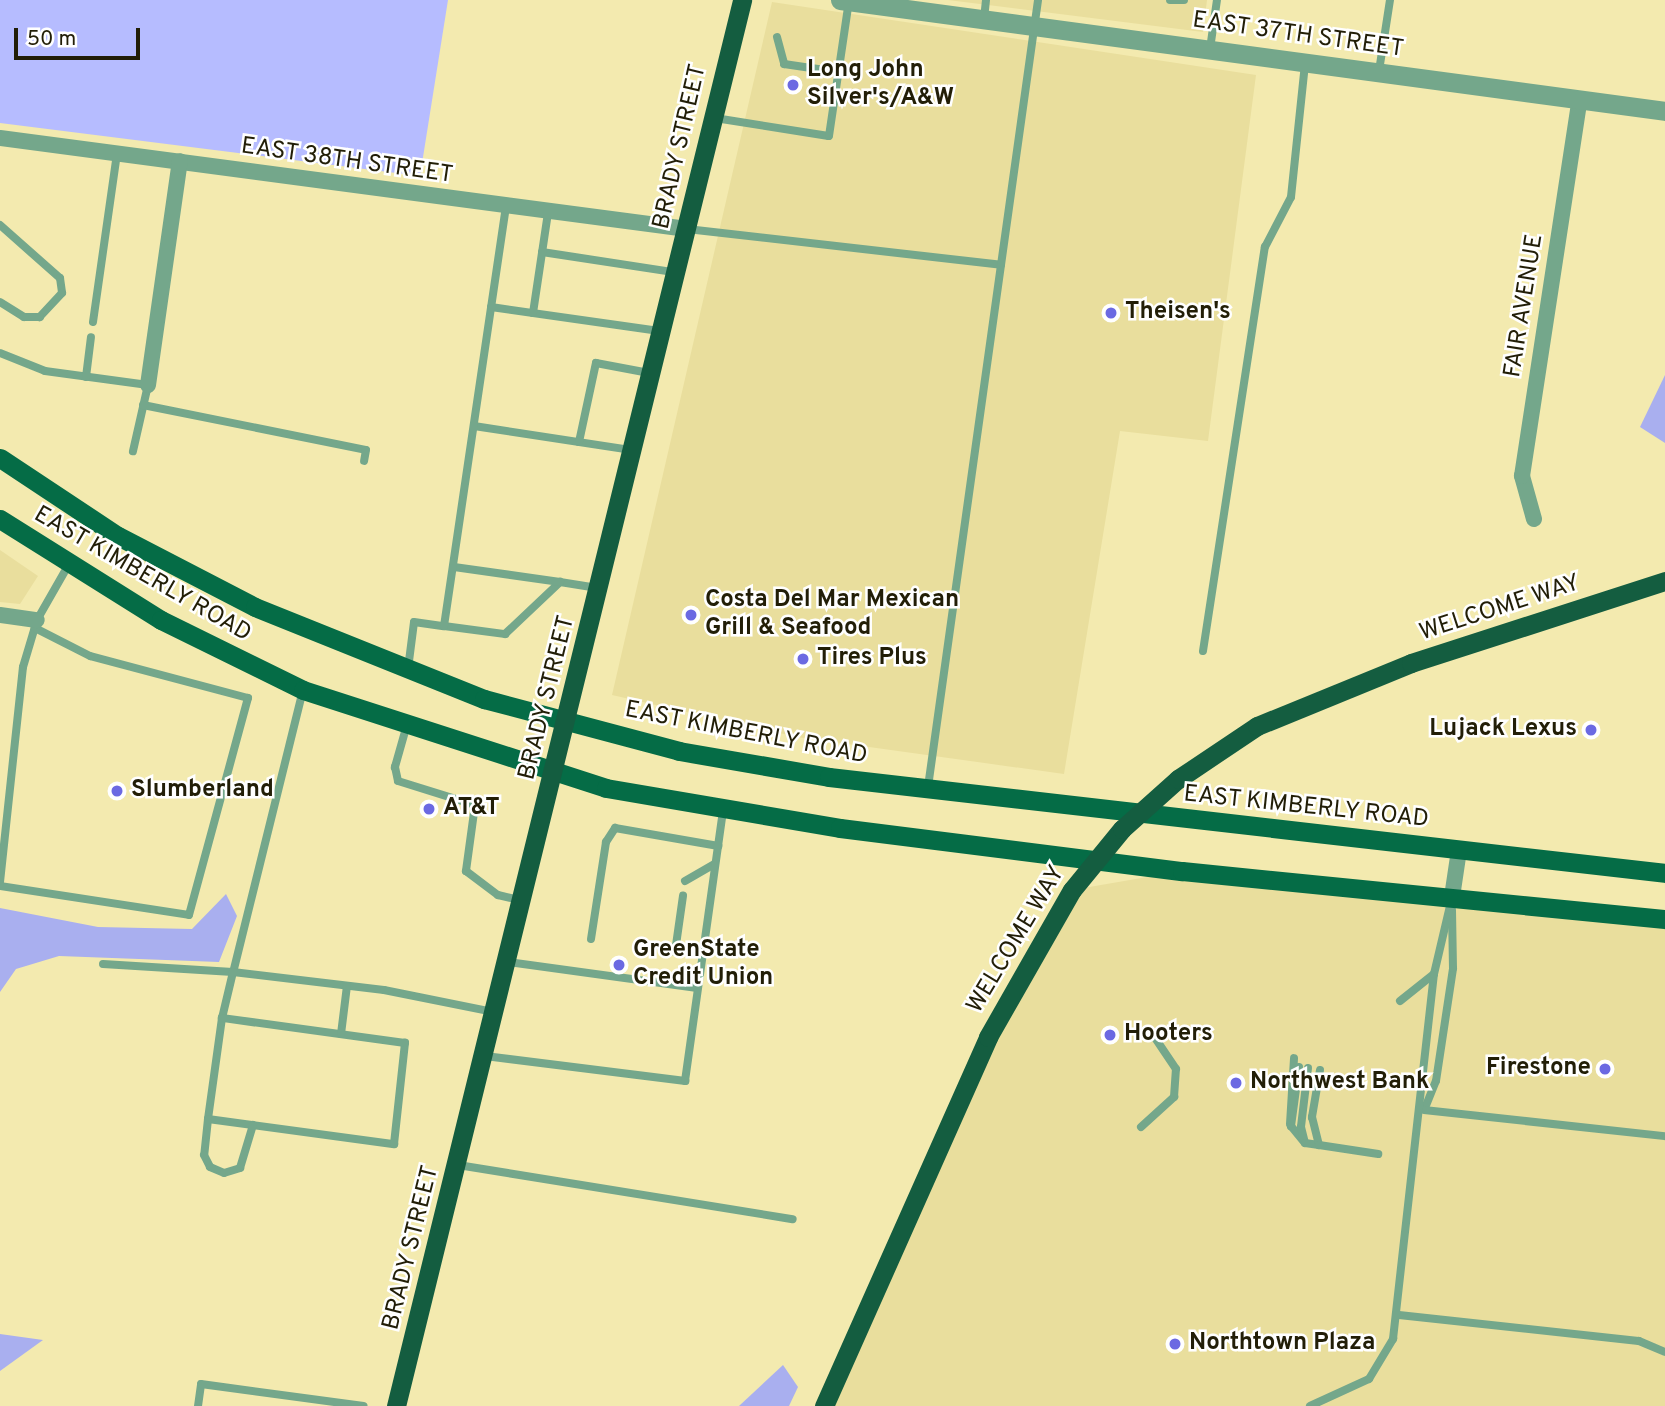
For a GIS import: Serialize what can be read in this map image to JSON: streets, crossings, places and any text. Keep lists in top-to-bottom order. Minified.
{"streets":{"highway":["BRADY STREET","WELCOME WAY"],"main road":["EAST KIMBERLY ROAD"],"street":["EAST 37TH STREET","EAST 38TH STREET","FAIR AVENUE"]},"crossings":[["EAST 37TH STREET","FAIR AVENUE"],["BRADY STREET","EAST 38TH STREET"],["BRADY STREET","EAST KIMBERLY ROAD"],["EAST KIMBERLY ROAD","WELCOME WAY"]],"places":["Long John Silver's/A&W","Theisen's","Costa Del Mar Mexican Grill & Seafood","Tires Plus","Lujack Lexus","Slumberland","AT&T","GreenState Credit Union","Hooters","Firestone","Northwest Bank","Northtown Plaza"],"scale_bar":"50 m"}
